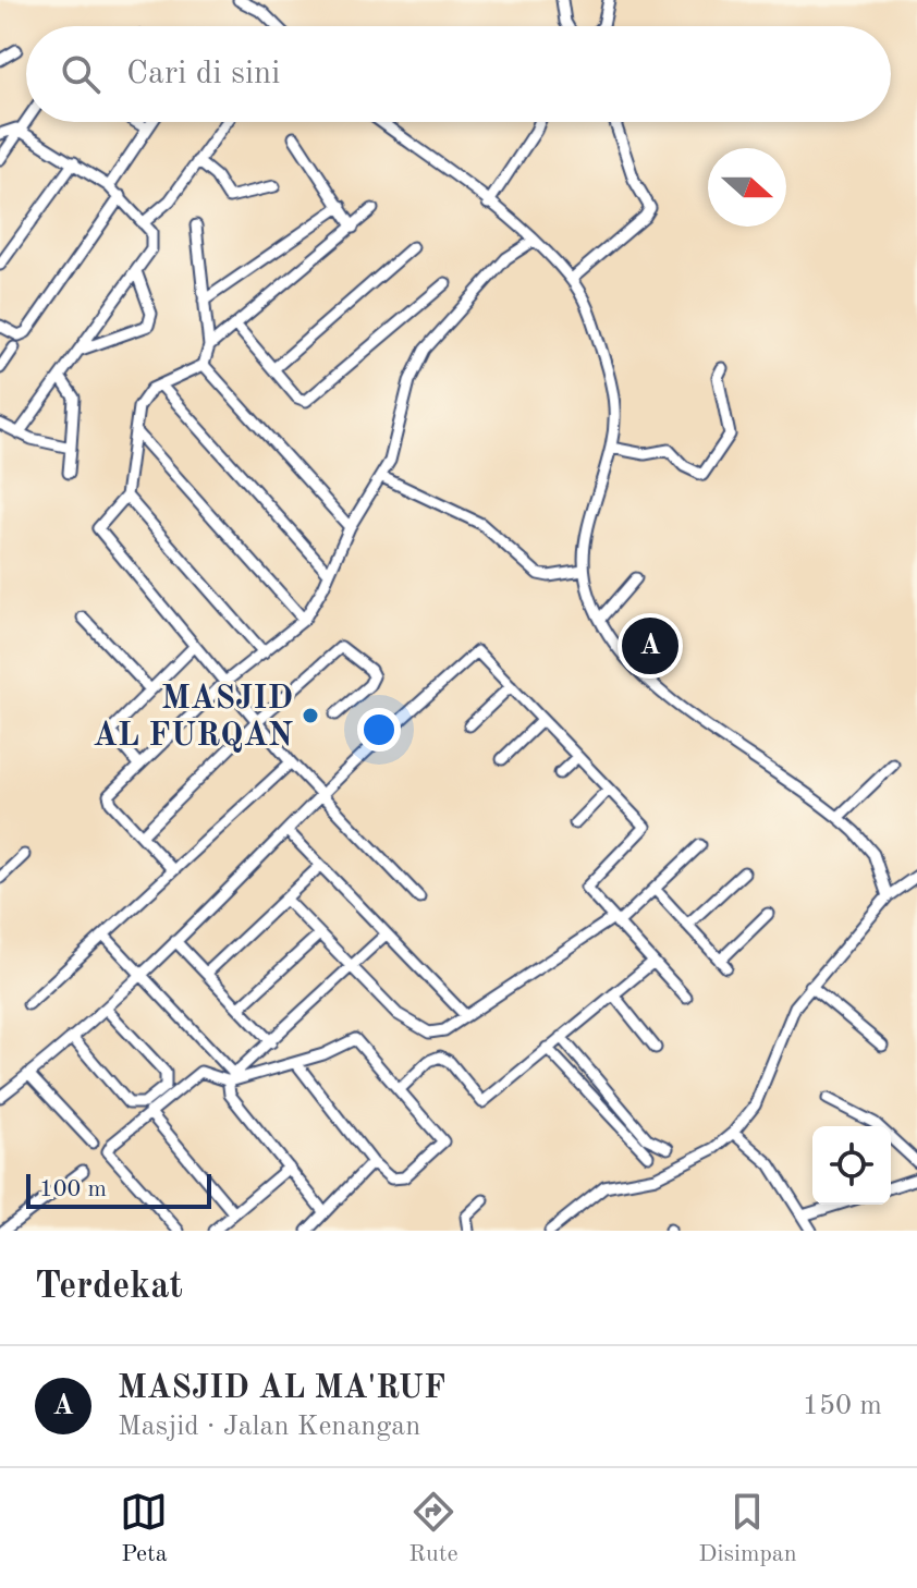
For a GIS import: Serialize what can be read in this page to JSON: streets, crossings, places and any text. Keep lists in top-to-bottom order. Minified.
{"places":["MASJID AL FURQAN"],"scale_bar":"100 m","north":"right","page":{"search":"Cari di sini","pins":"A","scale":"100 m","heading":"Terdekat","list":[{"mark":"A","name":"MASJID AL MA'RUF","note":"Masjid · Jalan Kenangan","value":"150 m"}],"nav":["Peta","Rute","Disimpan"]}}
